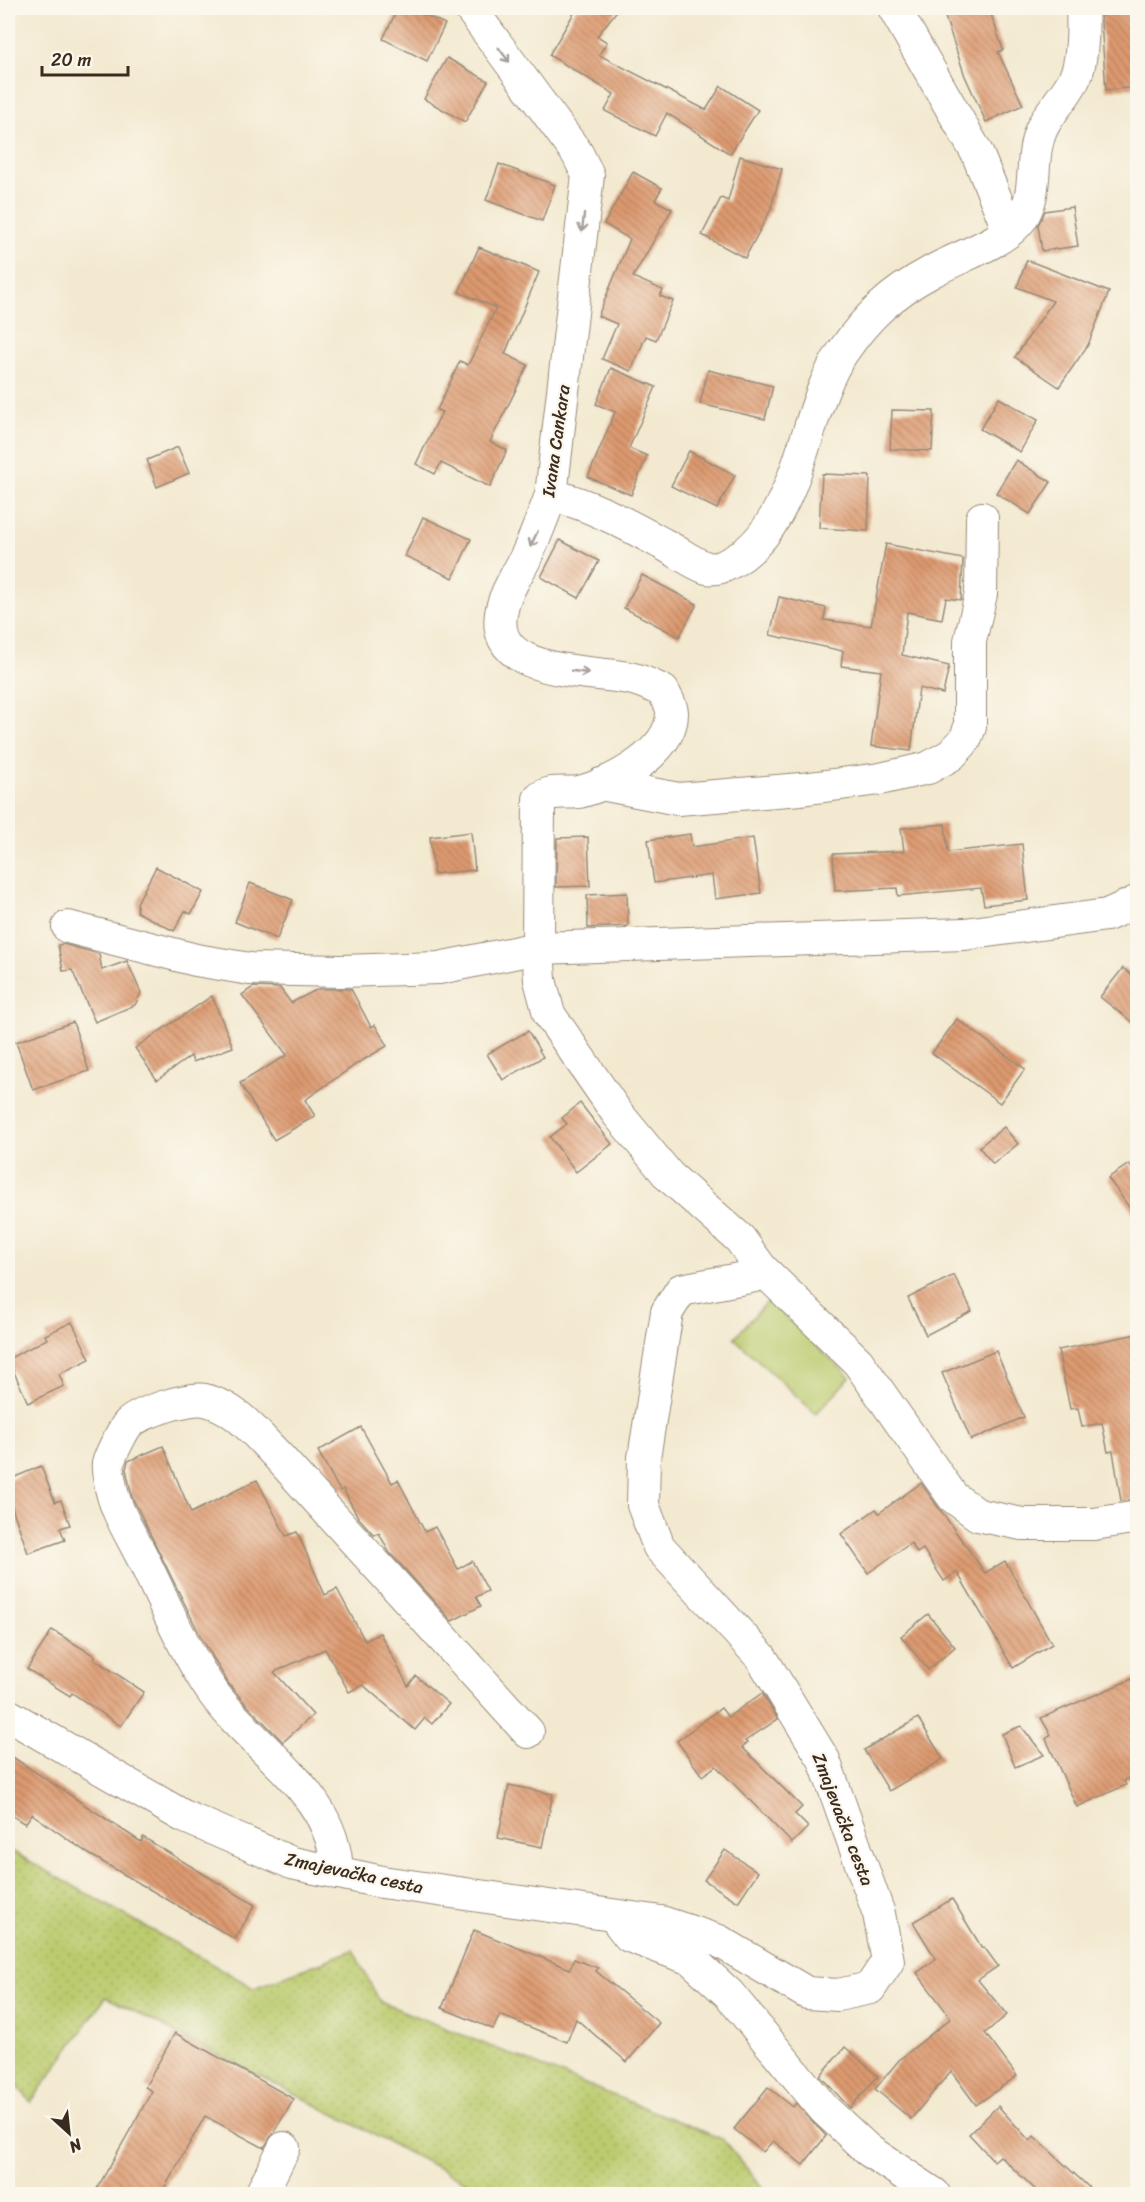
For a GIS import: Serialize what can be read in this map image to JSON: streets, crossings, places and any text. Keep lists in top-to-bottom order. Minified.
{"streets":{"street":["Ivana Cankara","Zmajevačka cesta"]},"scale_bar":"20 m","north":"bottom right"}
